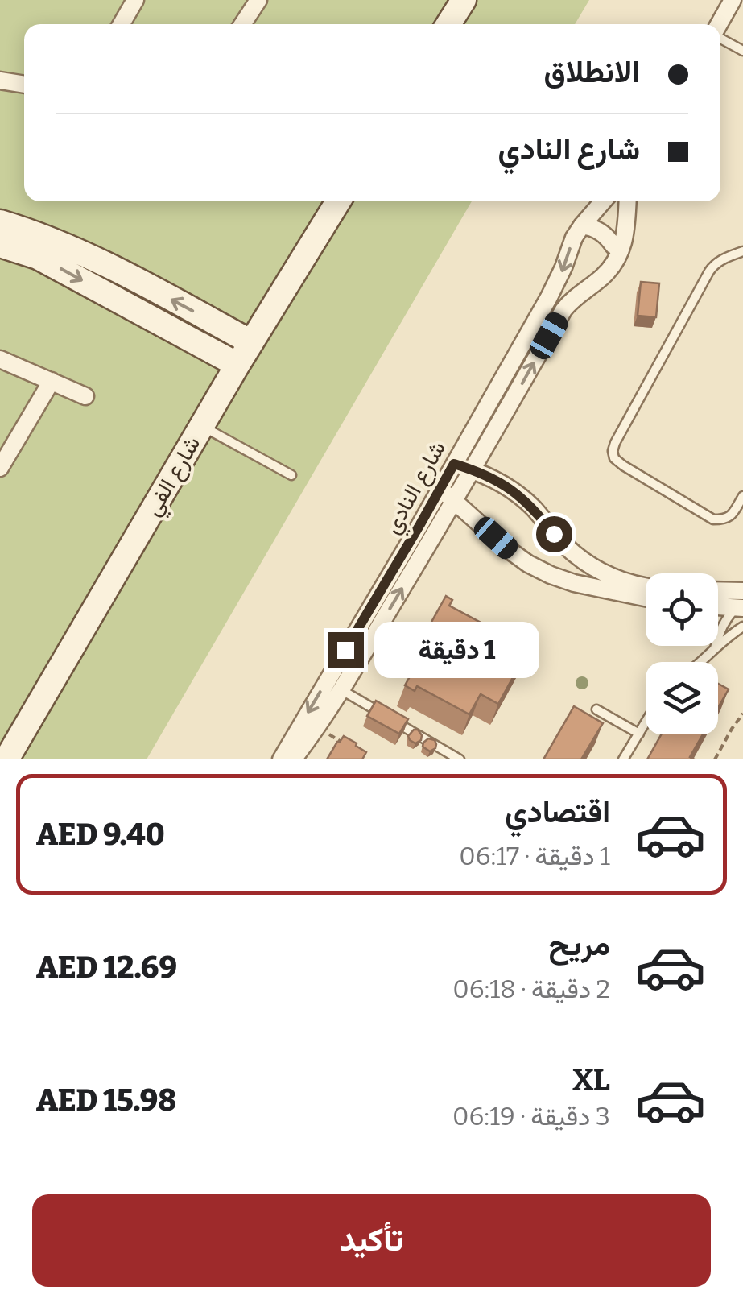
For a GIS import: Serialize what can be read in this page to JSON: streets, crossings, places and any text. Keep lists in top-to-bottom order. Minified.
{"streets":{"street":["شارع الفي","شارع النادي"]},"page":{"banner":["الانطلاق","شارع النادي"],"bubble":"1 دقيقة","list":[{"name":"اقتصادي","note":"1 دقيقة · 06:17","value":"AED 9.40"},{"name":"مريح","note":"2 دقيقة · 06:18","value":"AED 12.69"},{"name":"XL","note":"3 دقيقة · 06:19","value":"AED 15.98"}],"buttons":"تأكيد"}}
